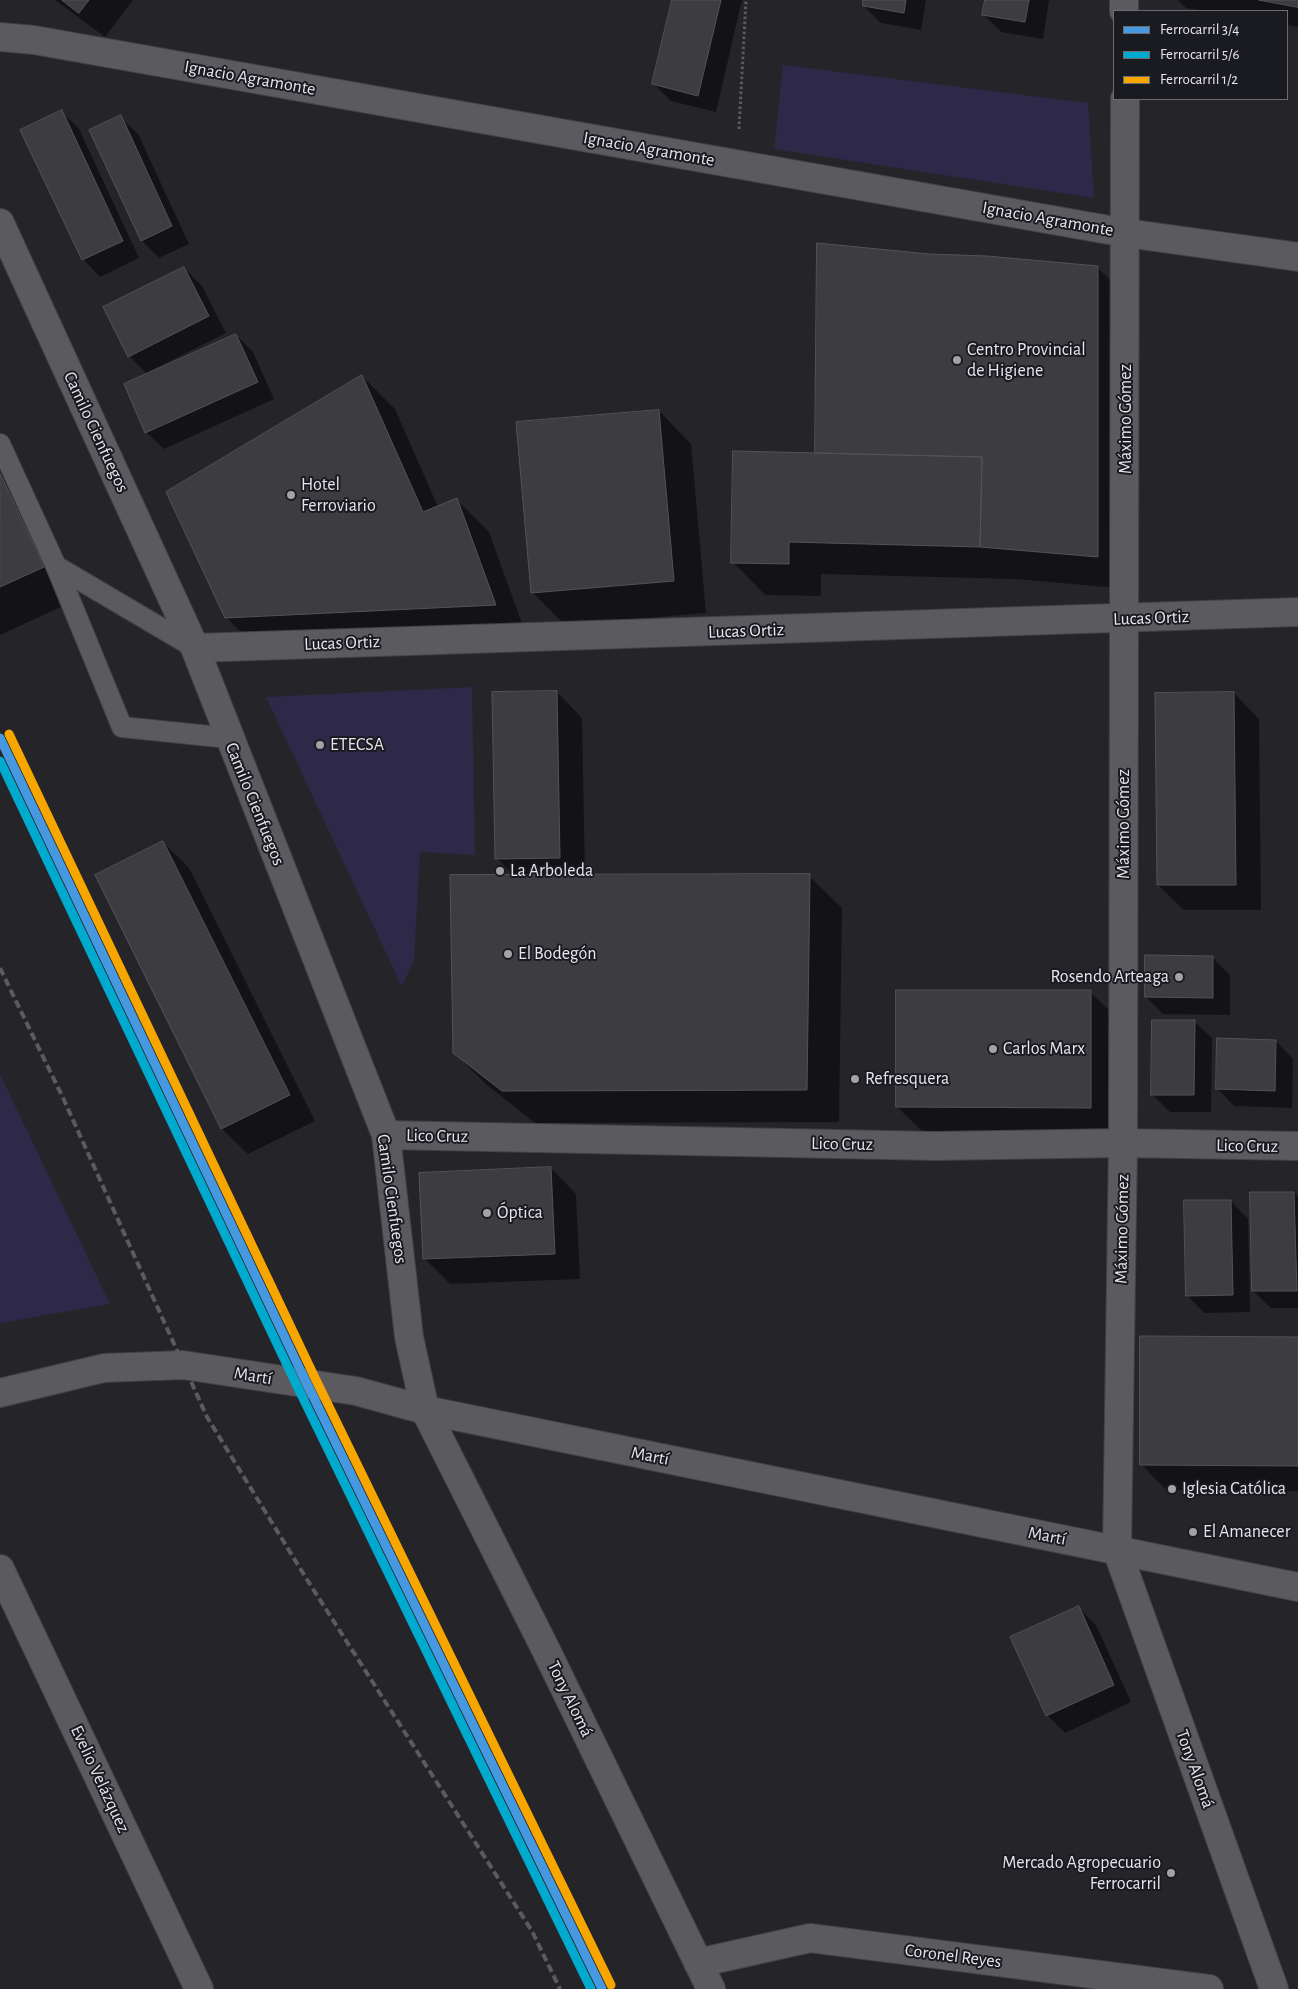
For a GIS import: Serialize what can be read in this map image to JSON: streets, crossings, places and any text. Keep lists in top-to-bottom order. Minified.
{"streets":{"street":["Ignacio Agramonte","Máximo Gómez","Camilo Cienfuegos","Lucas Ortiz","Lico Cruz","Martí","Tony Alomá","Evelio Velázquez","Coronel Reyes"]},"crossings":[["Ignacio Agramonte","Máximo Gómez"],["Máximo Gómez","Lucas Ortiz"],["Máximo Gómez","Lico Cruz"],["Máximo Gómez","Martí"],["Máximo Gómez","Tony Alomá"],["Camilo Cienfuegos","Lucas Ortiz"],["Camilo Cienfuegos","Lico Cruz"],["Camilo Cienfuegos","Martí"],["Camilo Cienfuegos","Tony Alomá"],["Martí","Tony Alomá"],["Tony Alomá","Coronel Reyes"]],"places":["Centro Provincial de Higiene","Hotel Ferroviario","ETECSA","La Arboleda","El Bodegón","Rosendo Arteaga","Carlos Marx","Refresquera","Óptica","Iglesia Católica","El Amanecer","Mercado Agropecuario Ferrocarril"],"lines":["rail line 1/2","rail line 3/4","rail line 5/6"],"legend":["Ferrocarril 3/4","Ferrocarril 5/6","Ferrocarril 1/2"]}
